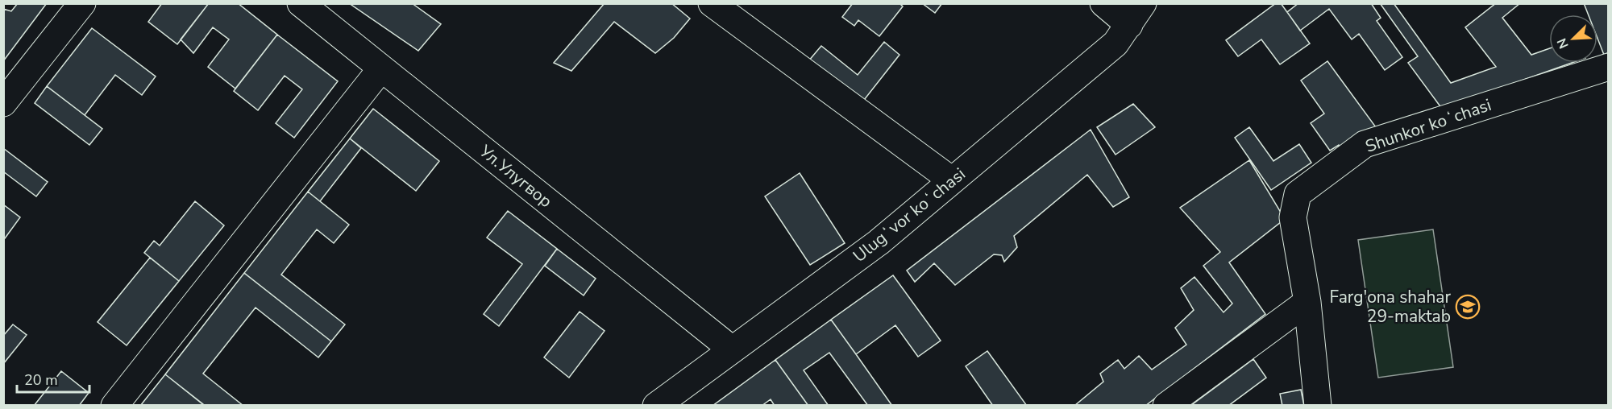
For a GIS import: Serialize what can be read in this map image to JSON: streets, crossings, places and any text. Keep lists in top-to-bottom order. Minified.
{"streets":{"street":["Shunkor koʻchasi","Ул.Улугвор","Ulugʻvor koʻchasi"]},"crossings":[["Ул.Улугвор","Ulugʻvor koʻchasi"]],"places":{"school or university":["Farg'ona shahar 29-maktab"]},"scale_bar":"20 m","north":"bottom left"}
